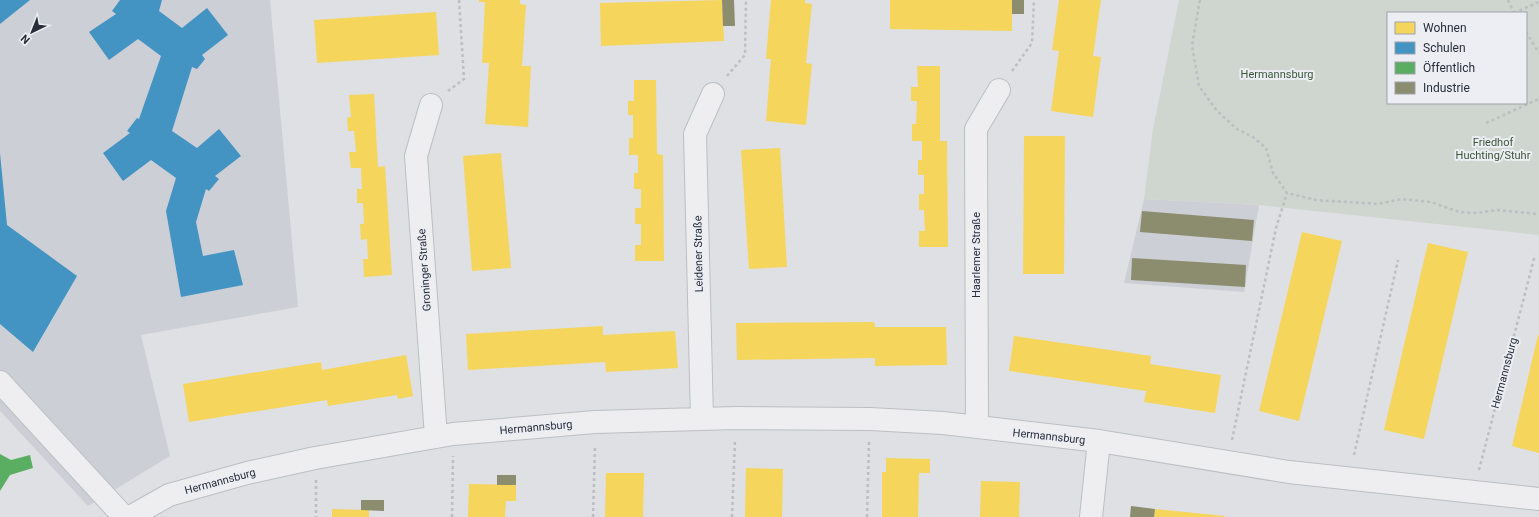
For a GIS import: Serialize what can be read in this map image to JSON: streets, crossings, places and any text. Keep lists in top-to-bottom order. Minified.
{"streets":{"street":["Leidener Straße","Haarlemer Straße","Groninger Straße","Hermannsburg"]},"crossings":[["Leidener Straße","Hermannsburg"],["Haarlemer Straße","Hermannsburg"],["Groninger Straße","Hermannsburg"]],"parks":["Hermannsburg","Friedhof Huchting/Stuhr"],"legend":["Wohnen","Schulen","Öffentlich","Industrie"],"north":"bottom left"}
